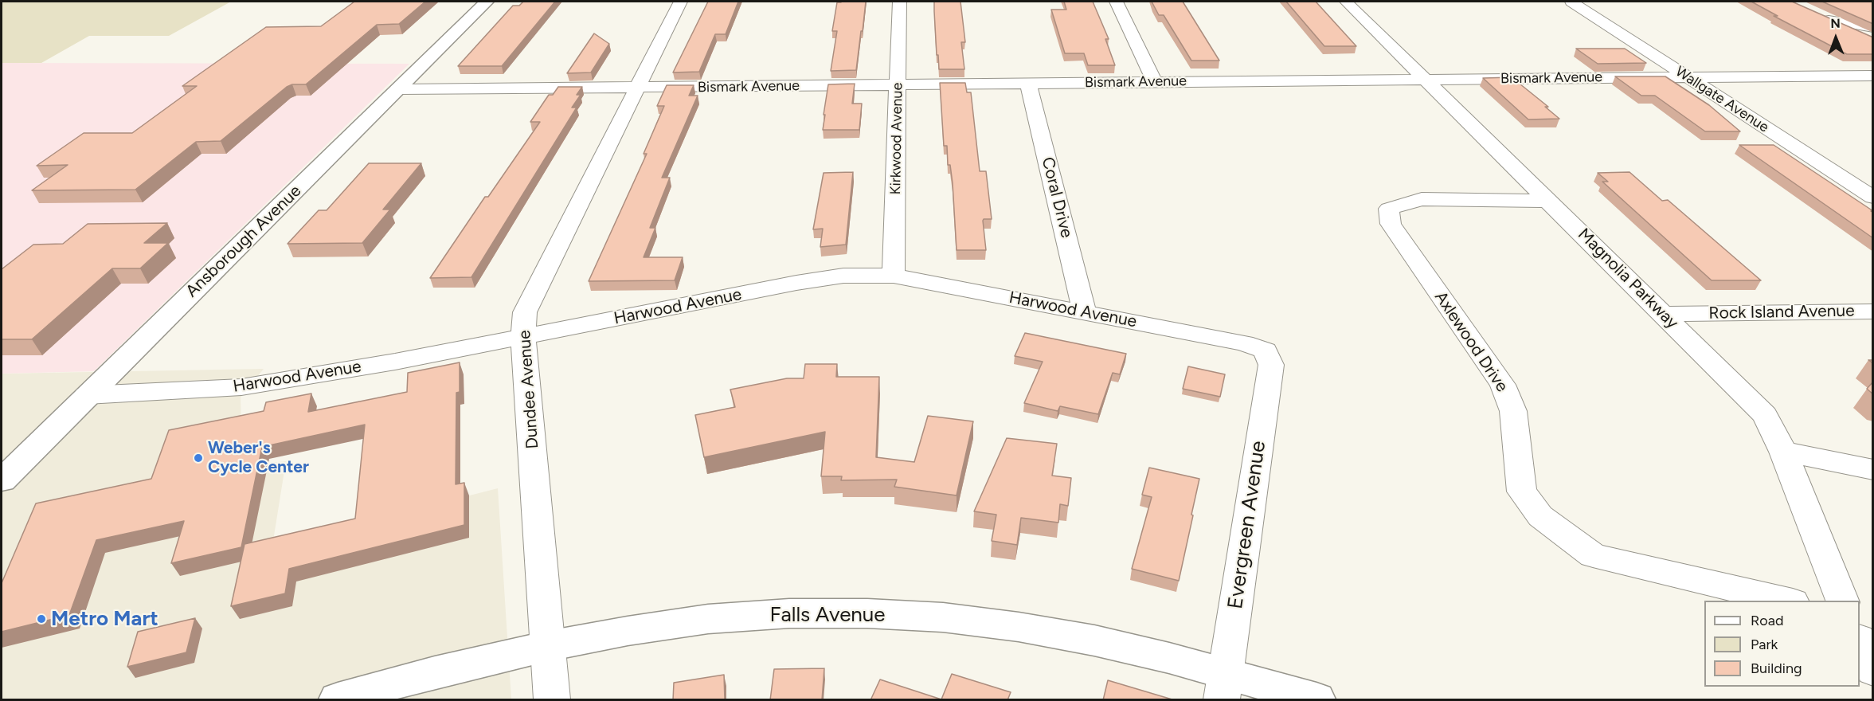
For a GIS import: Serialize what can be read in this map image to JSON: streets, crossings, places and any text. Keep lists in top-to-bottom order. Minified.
{"streets":{"main road":["Ansborough Avenue","Falls Avenue"],"street":["Bismark Avenue","Wallgate Avenue","Kirkwood Avenue","Coral Drive","Magnolia Parkway","Harwood Avenue","Rock Island Avenue","Axlewood Drive","Dundee Avenue","Evergreen Avenue"]},"crossings":[["Bismark Avenue","Wallgate Avenue"],["Bismark Avenue","Kirkwood Avenue"],["Bismark Avenue","Coral Drive"],["Bismark Avenue","Ansborough Avenue"],["Bismark Avenue","Magnolia Parkway"],["Bismark Avenue","Dundee Avenue"],["Kirkwood Avenue","Harwood Avenue"],["Coral Drive","Harwood Avenue"],["Ansborough Avenue","Harwood Avenue"],["Magnolia Parkway","Rock Island Avenue"],["Magnolia Parkway","Axlewood Drive"],["Harwood Avenue","Dundee Avenue"],["Harwood Avenue","Evergreen Avenue"],["Dundee Avenue","Falls Avenue"],["Evergreen Avenue","Falls Avenue"]],"places":["Weber's Cycle Center","Metro Mart"],"legend":["Road","Park","Building"],"north":"top"}
